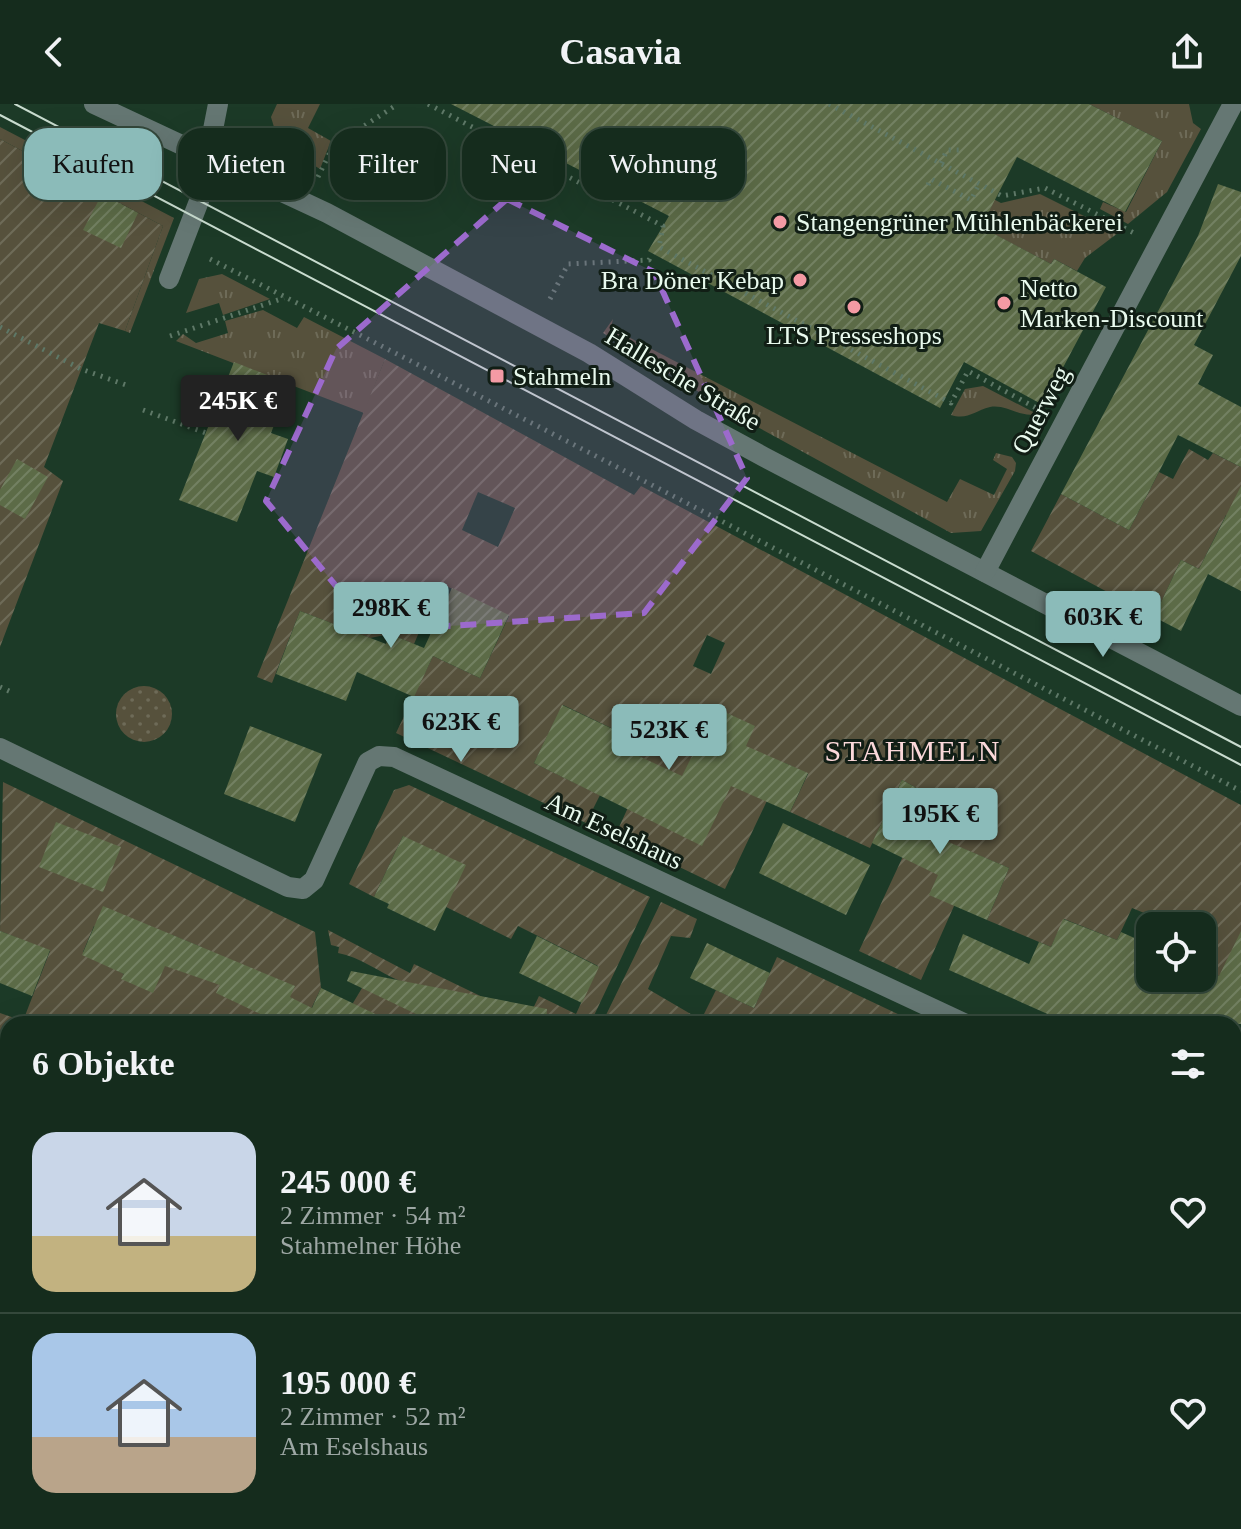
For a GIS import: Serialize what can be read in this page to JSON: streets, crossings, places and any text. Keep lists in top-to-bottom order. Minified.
{"streets":{"street":["Hallesche Straße","Querweg","Am Eselshaus"]},"crossings":[["Hallesche Straße","Querweg"]],"districts":["STAHMELN"],"places":{"other":["Stangengrüner Mühlenbäckerei","Bra Döner Kebap","Netto Marken-Discount","LTS Presseshops"],"transit":["Stahmeln"]},"page":{"header":"Casavia","chip":["Kaufen","Mieten","Filter","Neu","Wohnung"],"price":["245K €","298K €","603K €","623K €","523K €","195K €"],"heading":"6 Objekte","list":[{"name":"245 000 €","note":"2 Zimmer · 54 m² · Stahmelner Höhe"},{"name":"195 000 €","note":"2 Zimmer · 52 m² · Am Eselshaus"}]}}
